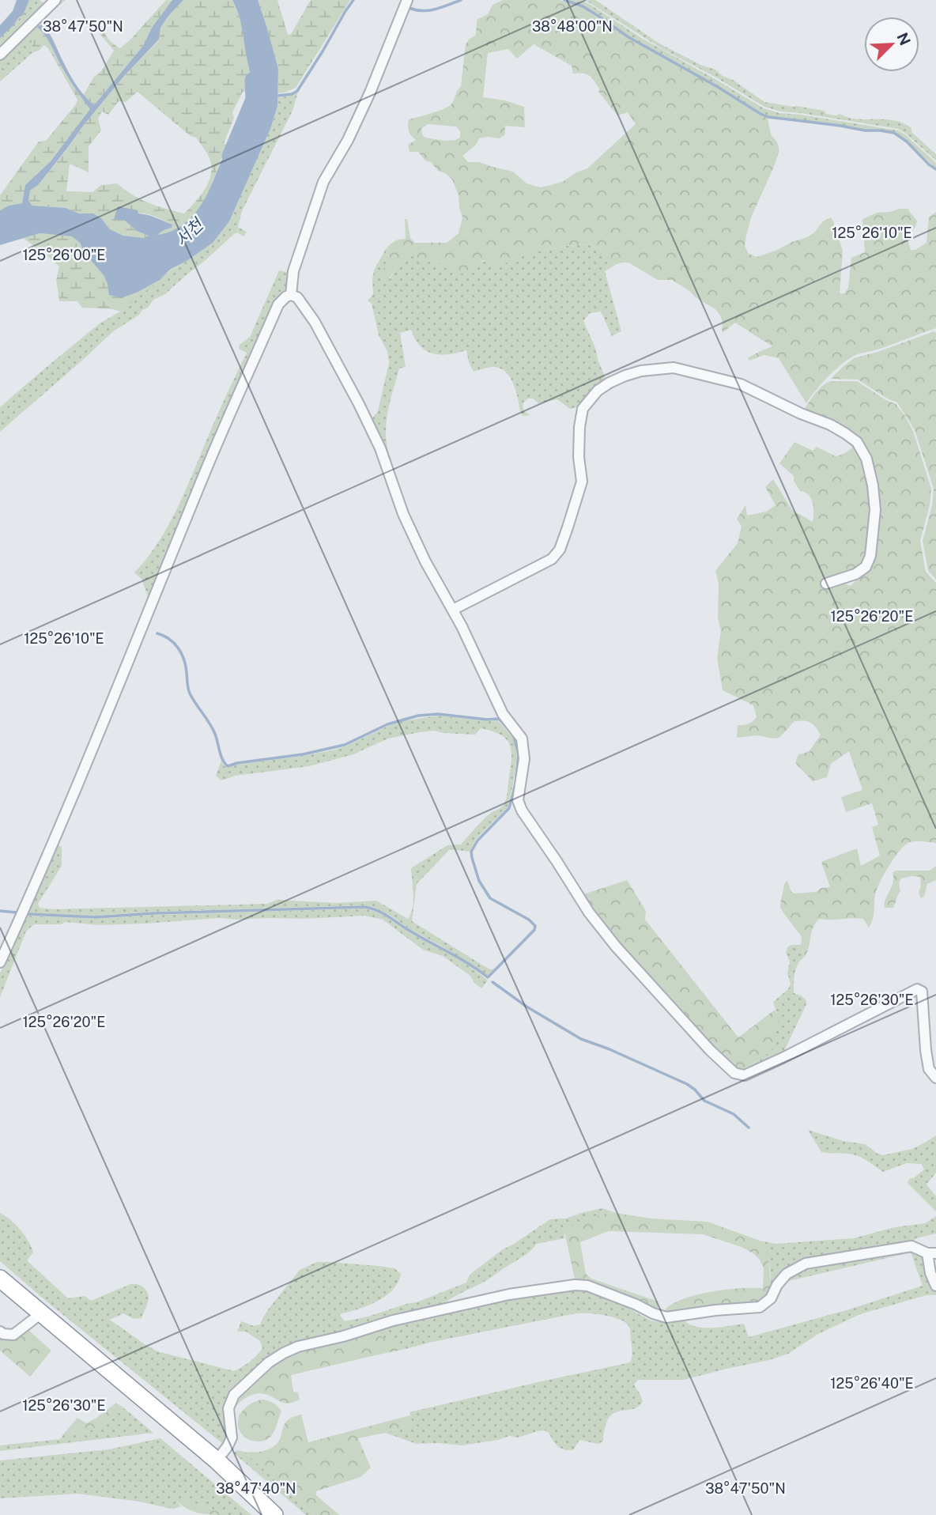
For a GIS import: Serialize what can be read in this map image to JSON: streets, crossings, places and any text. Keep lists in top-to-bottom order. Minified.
{"water":["서천"],"north":"top right","coordinates":["38°47'50\"N","38°48'00\"N","125°26'10\"E","125°26'00\"E","125°26'20\"E","125°26'30\"E","125°26'40\"E","38°47'40\"N"]}
